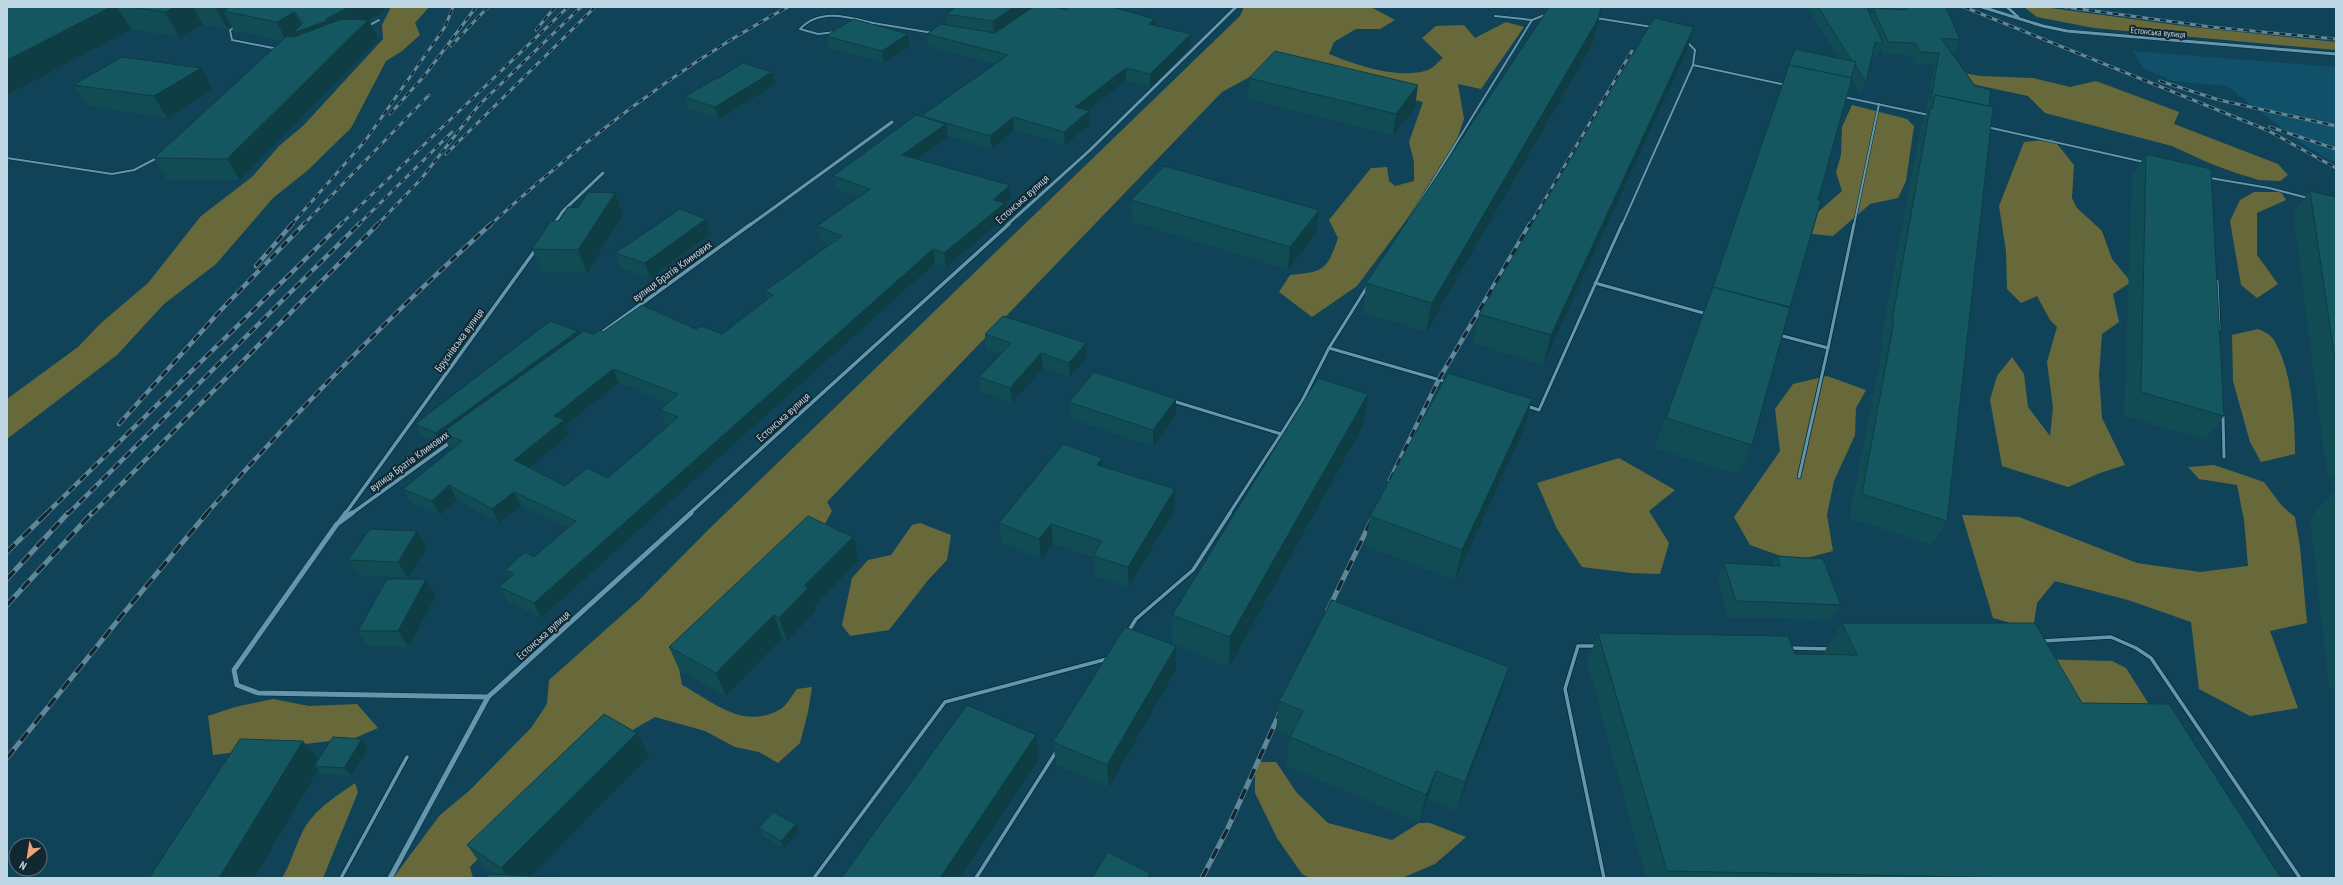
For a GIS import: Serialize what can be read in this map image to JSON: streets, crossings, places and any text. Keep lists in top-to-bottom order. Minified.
{"streets":{"street":["Естонська вулиця","вулиця Братів Климових","Бруснівська вулиця"]},"crossings":[["Естонська вулиця","вулиця Братів Климових"],["вулиця Братів Климових","Бруснівська вулиця"]],"north":"bottom left"}
